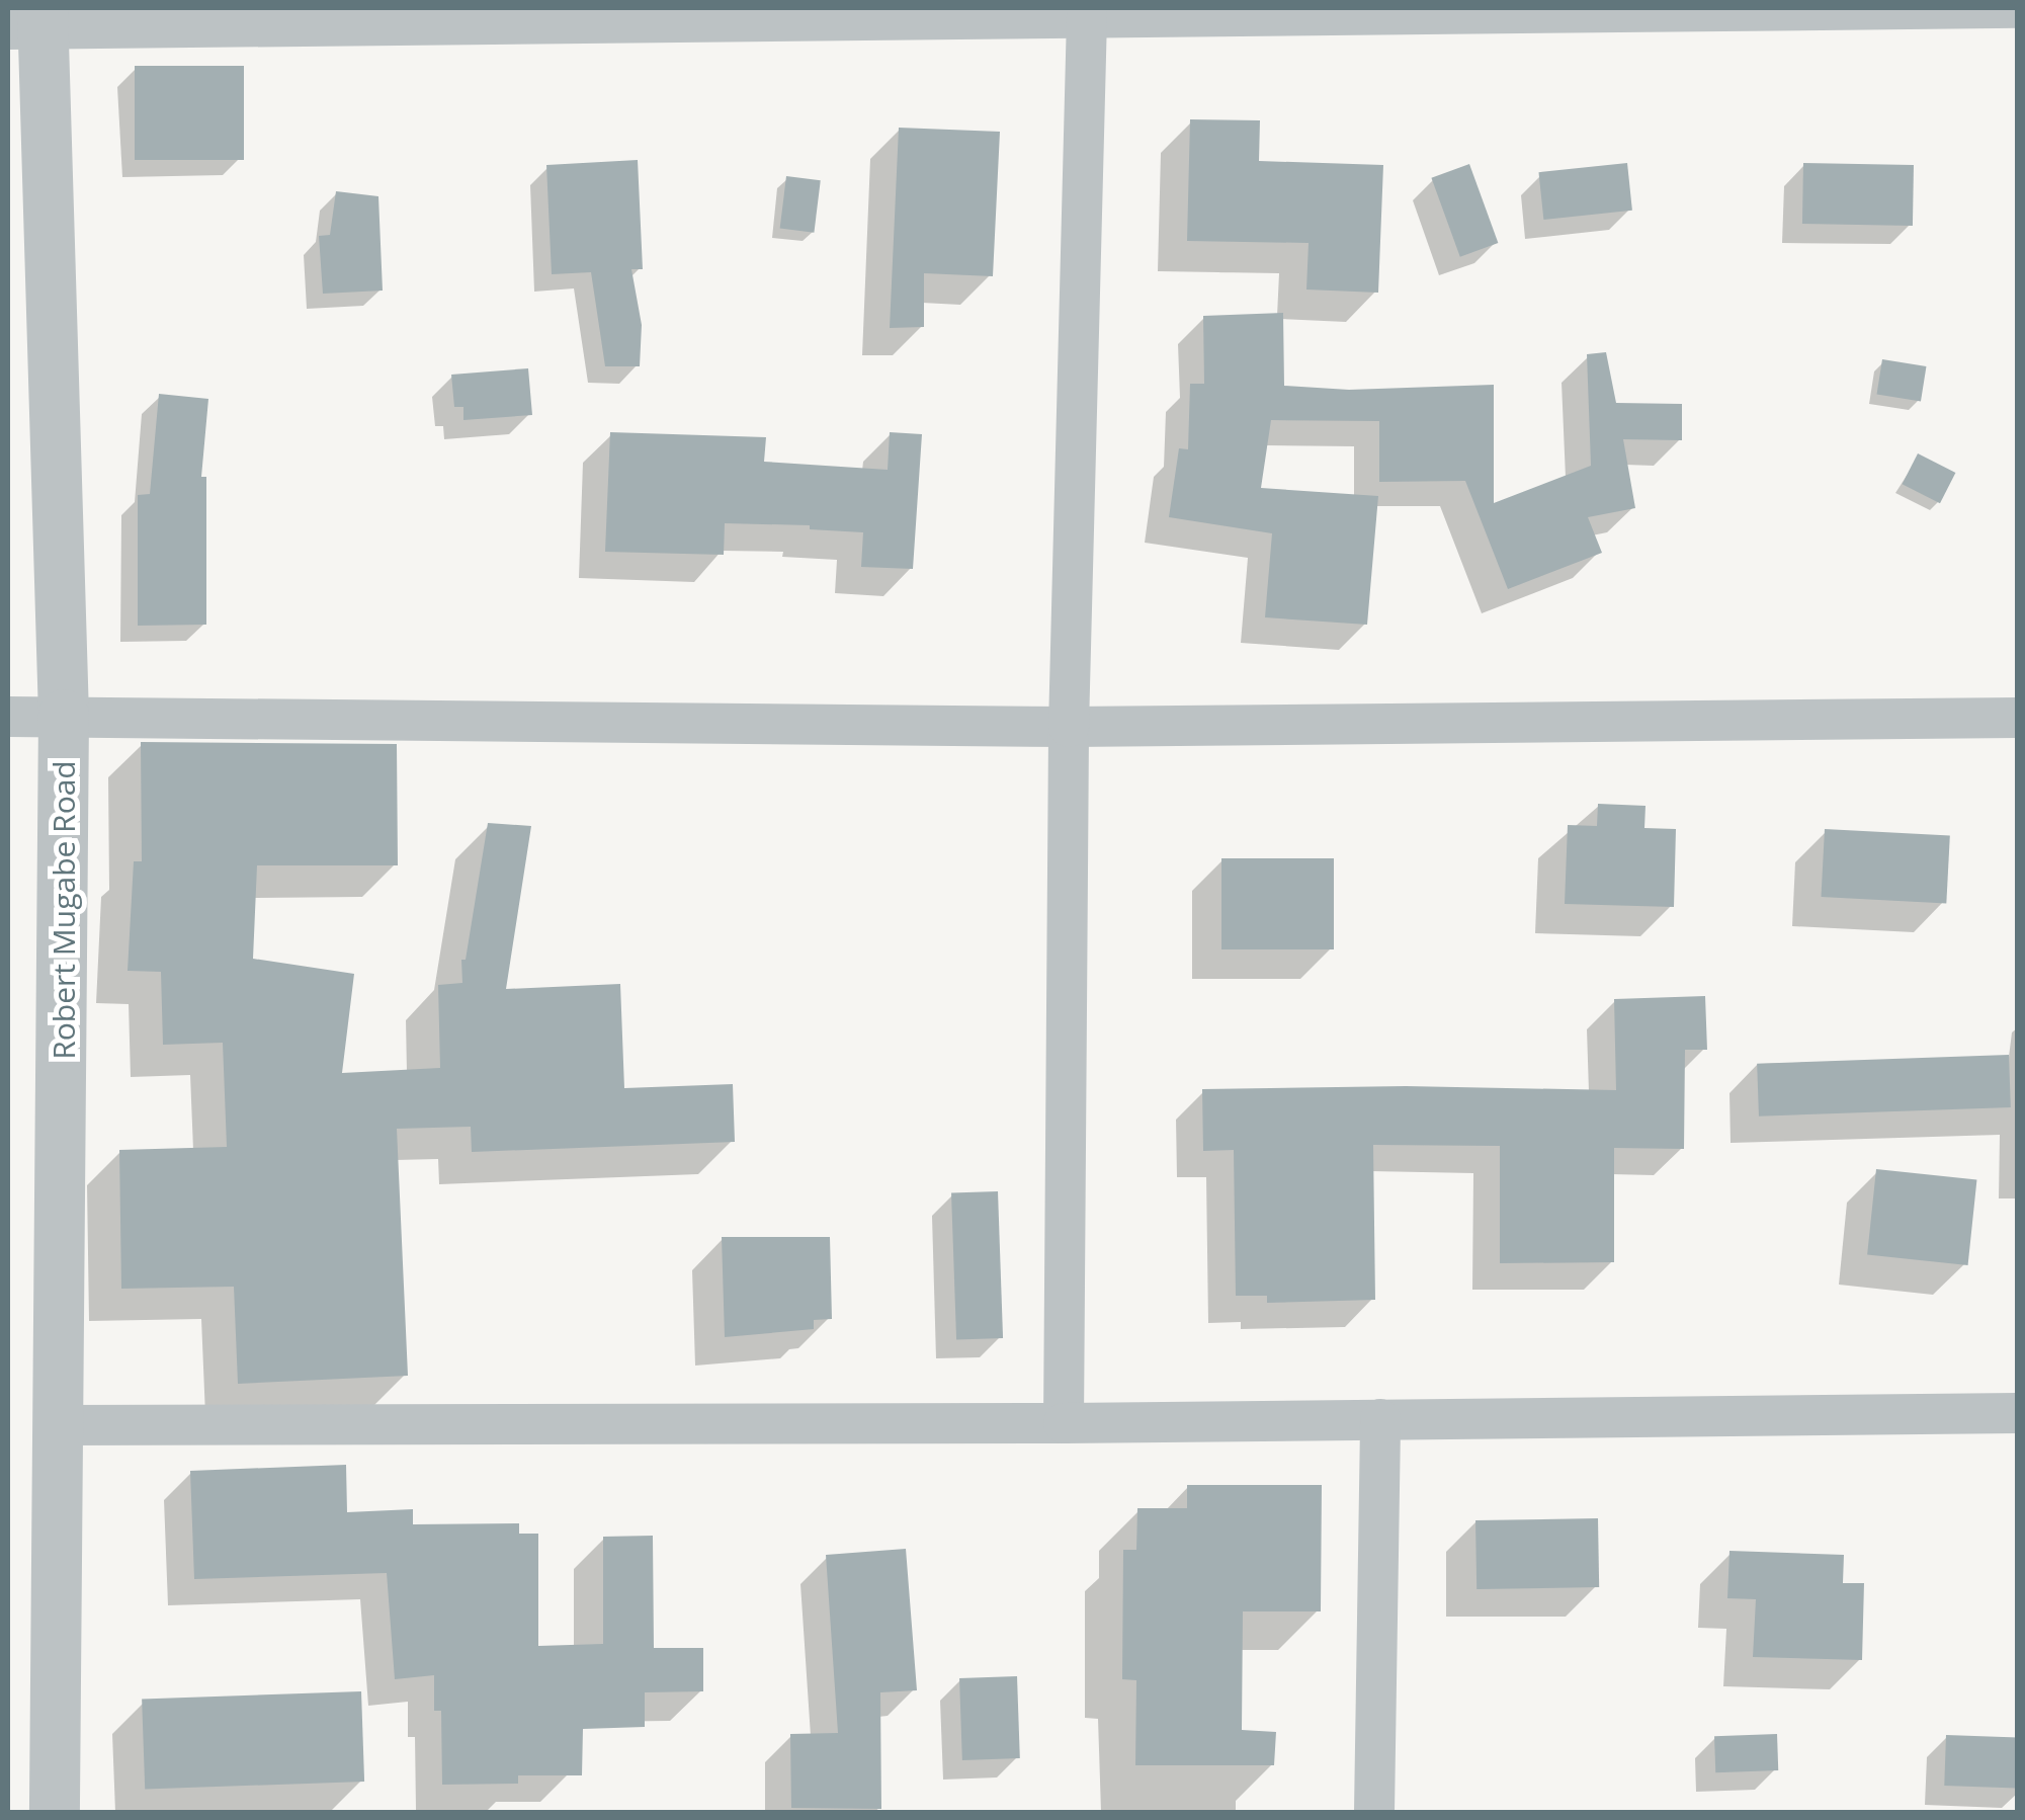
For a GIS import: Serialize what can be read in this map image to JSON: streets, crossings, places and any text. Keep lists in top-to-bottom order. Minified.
{"streets":{"street":["Robert Mugabe Road"]}}
